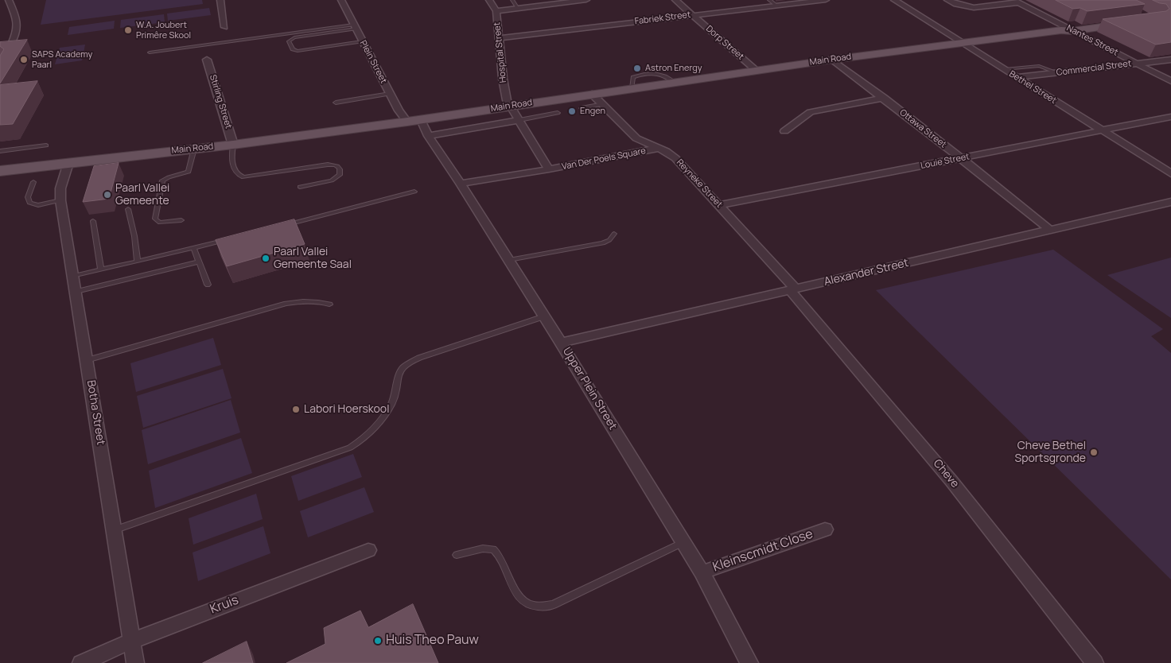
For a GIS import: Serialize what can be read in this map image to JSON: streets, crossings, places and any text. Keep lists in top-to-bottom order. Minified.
{"streets":{"main road":["Main Road"],"street":["Fabriek Street","Nantes Street","Dorp Street","Hospital Street","Plein Street","Commercial Street","Bethel Street","Stirling Street","Ottawa Street","Van Der Poels Square","Louie Street","Reyneke Street","Alexander Street","Upper Plein Street","Botha Street","Cheve","Kleinscmidt Close","Kruis"]},"crossings":[["Fabriek Street","Dorp Street"],["Fabriek Street","Hospital Street"],["Nantes Street","Main Road"],["Nantes Street","Commercial Street"],["Dorp Street","Main Road"],["Hospital Street","Main Road"],["Hospital Street","Van Der Poels Square"],["Main Road","Plein Street"],["Main Road","Bethel Street"],["Main Road","Stirling Street"],["Main Road","Ottawa Street"],["Main Road","Van Der Poels Square"],["Main Road","Reyneke Street"],["Main Road","Upper Plein Street"],["Main Road","Botha Street"],["Plein Street","Upper Plein Street"],["Commercial Street","Bethel Street"],["Bethel Street","Louie Street"],["Ottawa Street","Louie Street"],["Ottawa Street","Alexander Street"],["Van Der Poels Square","Reyneke Street"],["Van Der Poels Square","Upper Plein Street"],["Louie Street","Reyneke Street"],["Reyneke Street","Alexander Street"],["Reyneke Street","Cheve"],["Alexander Street","Upper Plein Street"],["Alexander Street","Cheve"],["Upper Plein Street","Kleinscmidt Close"],["Botha Street","Kruis"]],"places":["W.A. Joubert Primêre Skool","SAPS Academy Paarl","Astron Energy","Engen","Paarl Vallei Gemeente","Paarl Vallei Gemeente Saal","Labori Hoerskool","Cheve Bethel Sportsgronde","Huis Theo Pauw"]}
